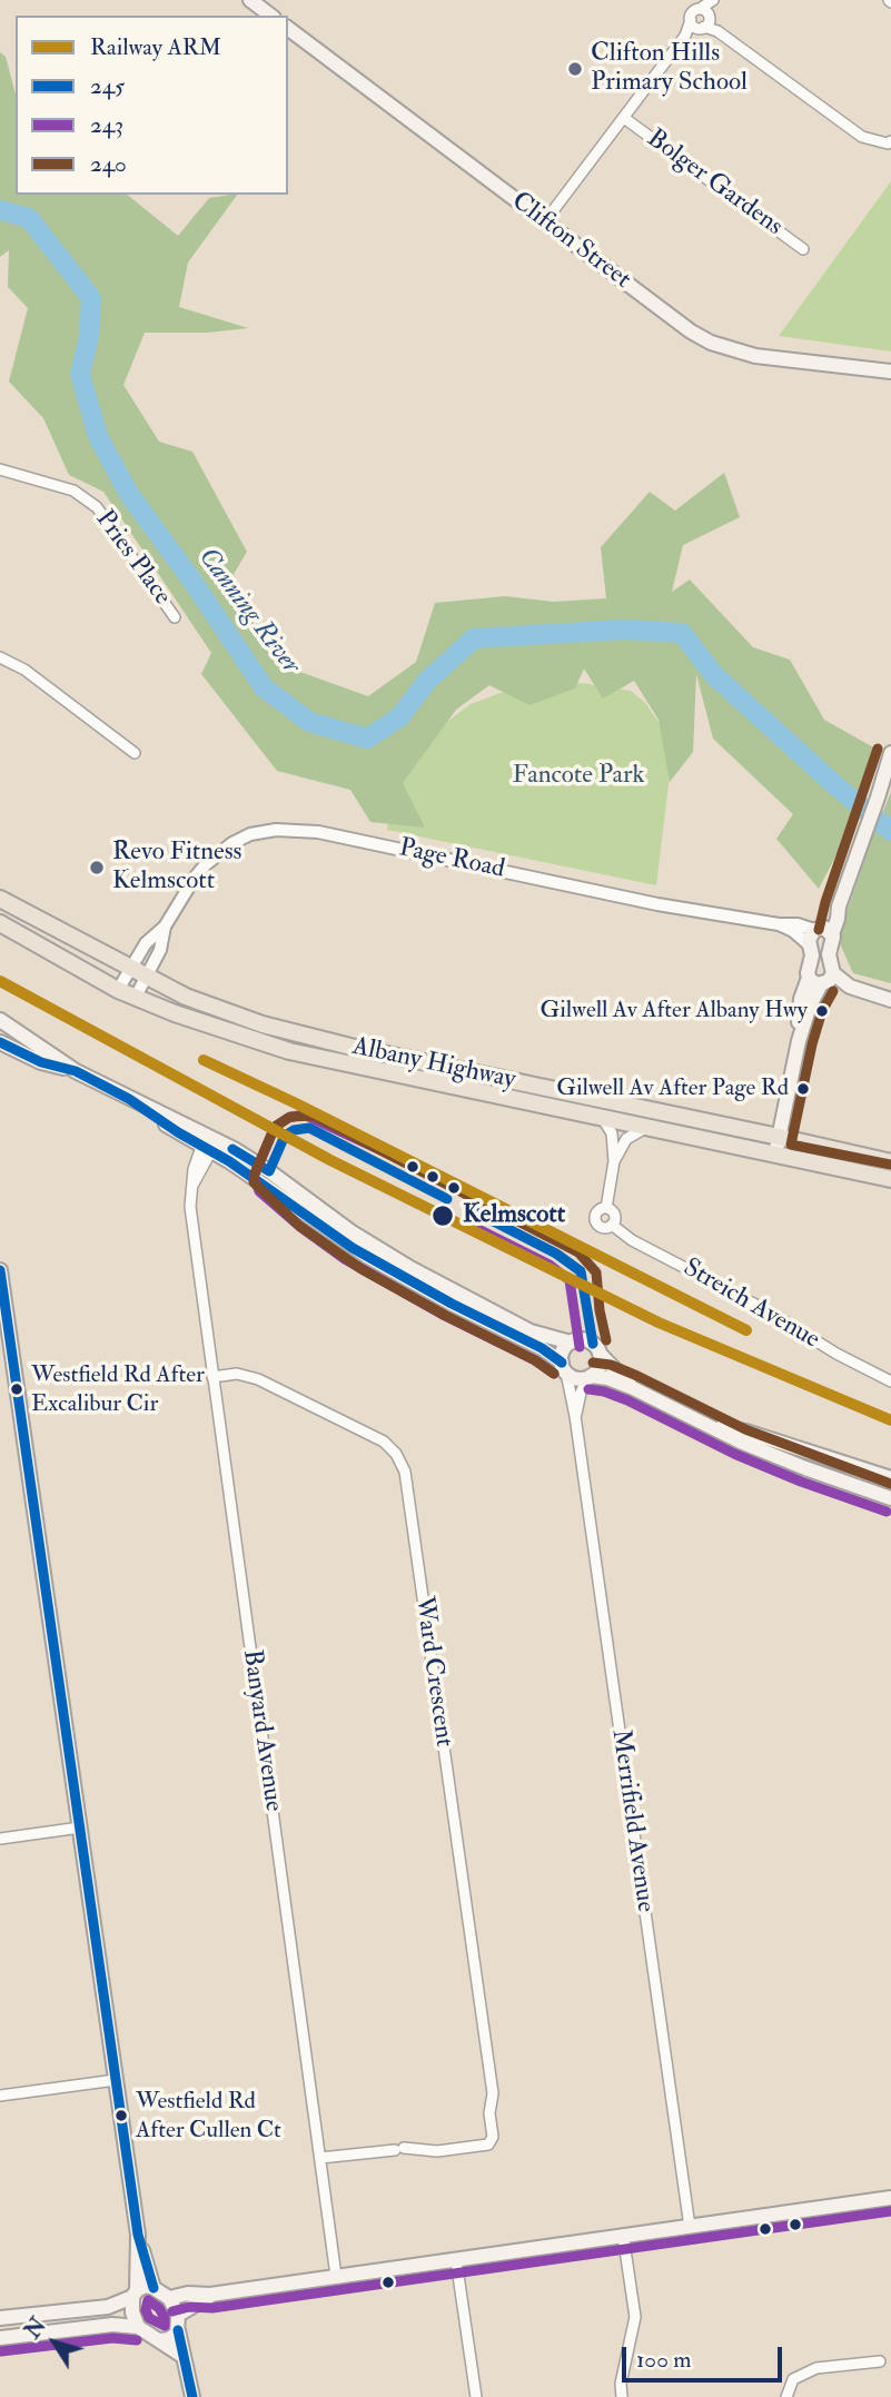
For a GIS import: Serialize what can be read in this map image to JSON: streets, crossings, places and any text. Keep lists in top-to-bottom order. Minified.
{"streets":{"highway":["Albany Highway"],"main road":["Clifton Street"],"street":["Bolger Gardens","Pries Place","Page Road","Streich Avenue","Ward Crescent","Banyard Avenue","Merrifield Avenue"]},"crossings":[["Page Road","Albany Highway"],["Ward Crescent","Banyard Avenue"]],"water":["Canning River"],"parks":["Fancote Park"],"places":["Clifton Hills Primary School","Revo Fitness Kelmscott","Gilwell Av After Albany Hwy","Gilwell Av After Page Rd","Kelmscott","Westfield Rd After Excalibur Cir","Westfield Rd After Cullen Ct"],"lines":["transit line 240","rail line ARM","transit line 245","transit line 243"],"legend":["Railway ARM","245","243","240"],"scale_bar":"100 m","north":"top left"}
